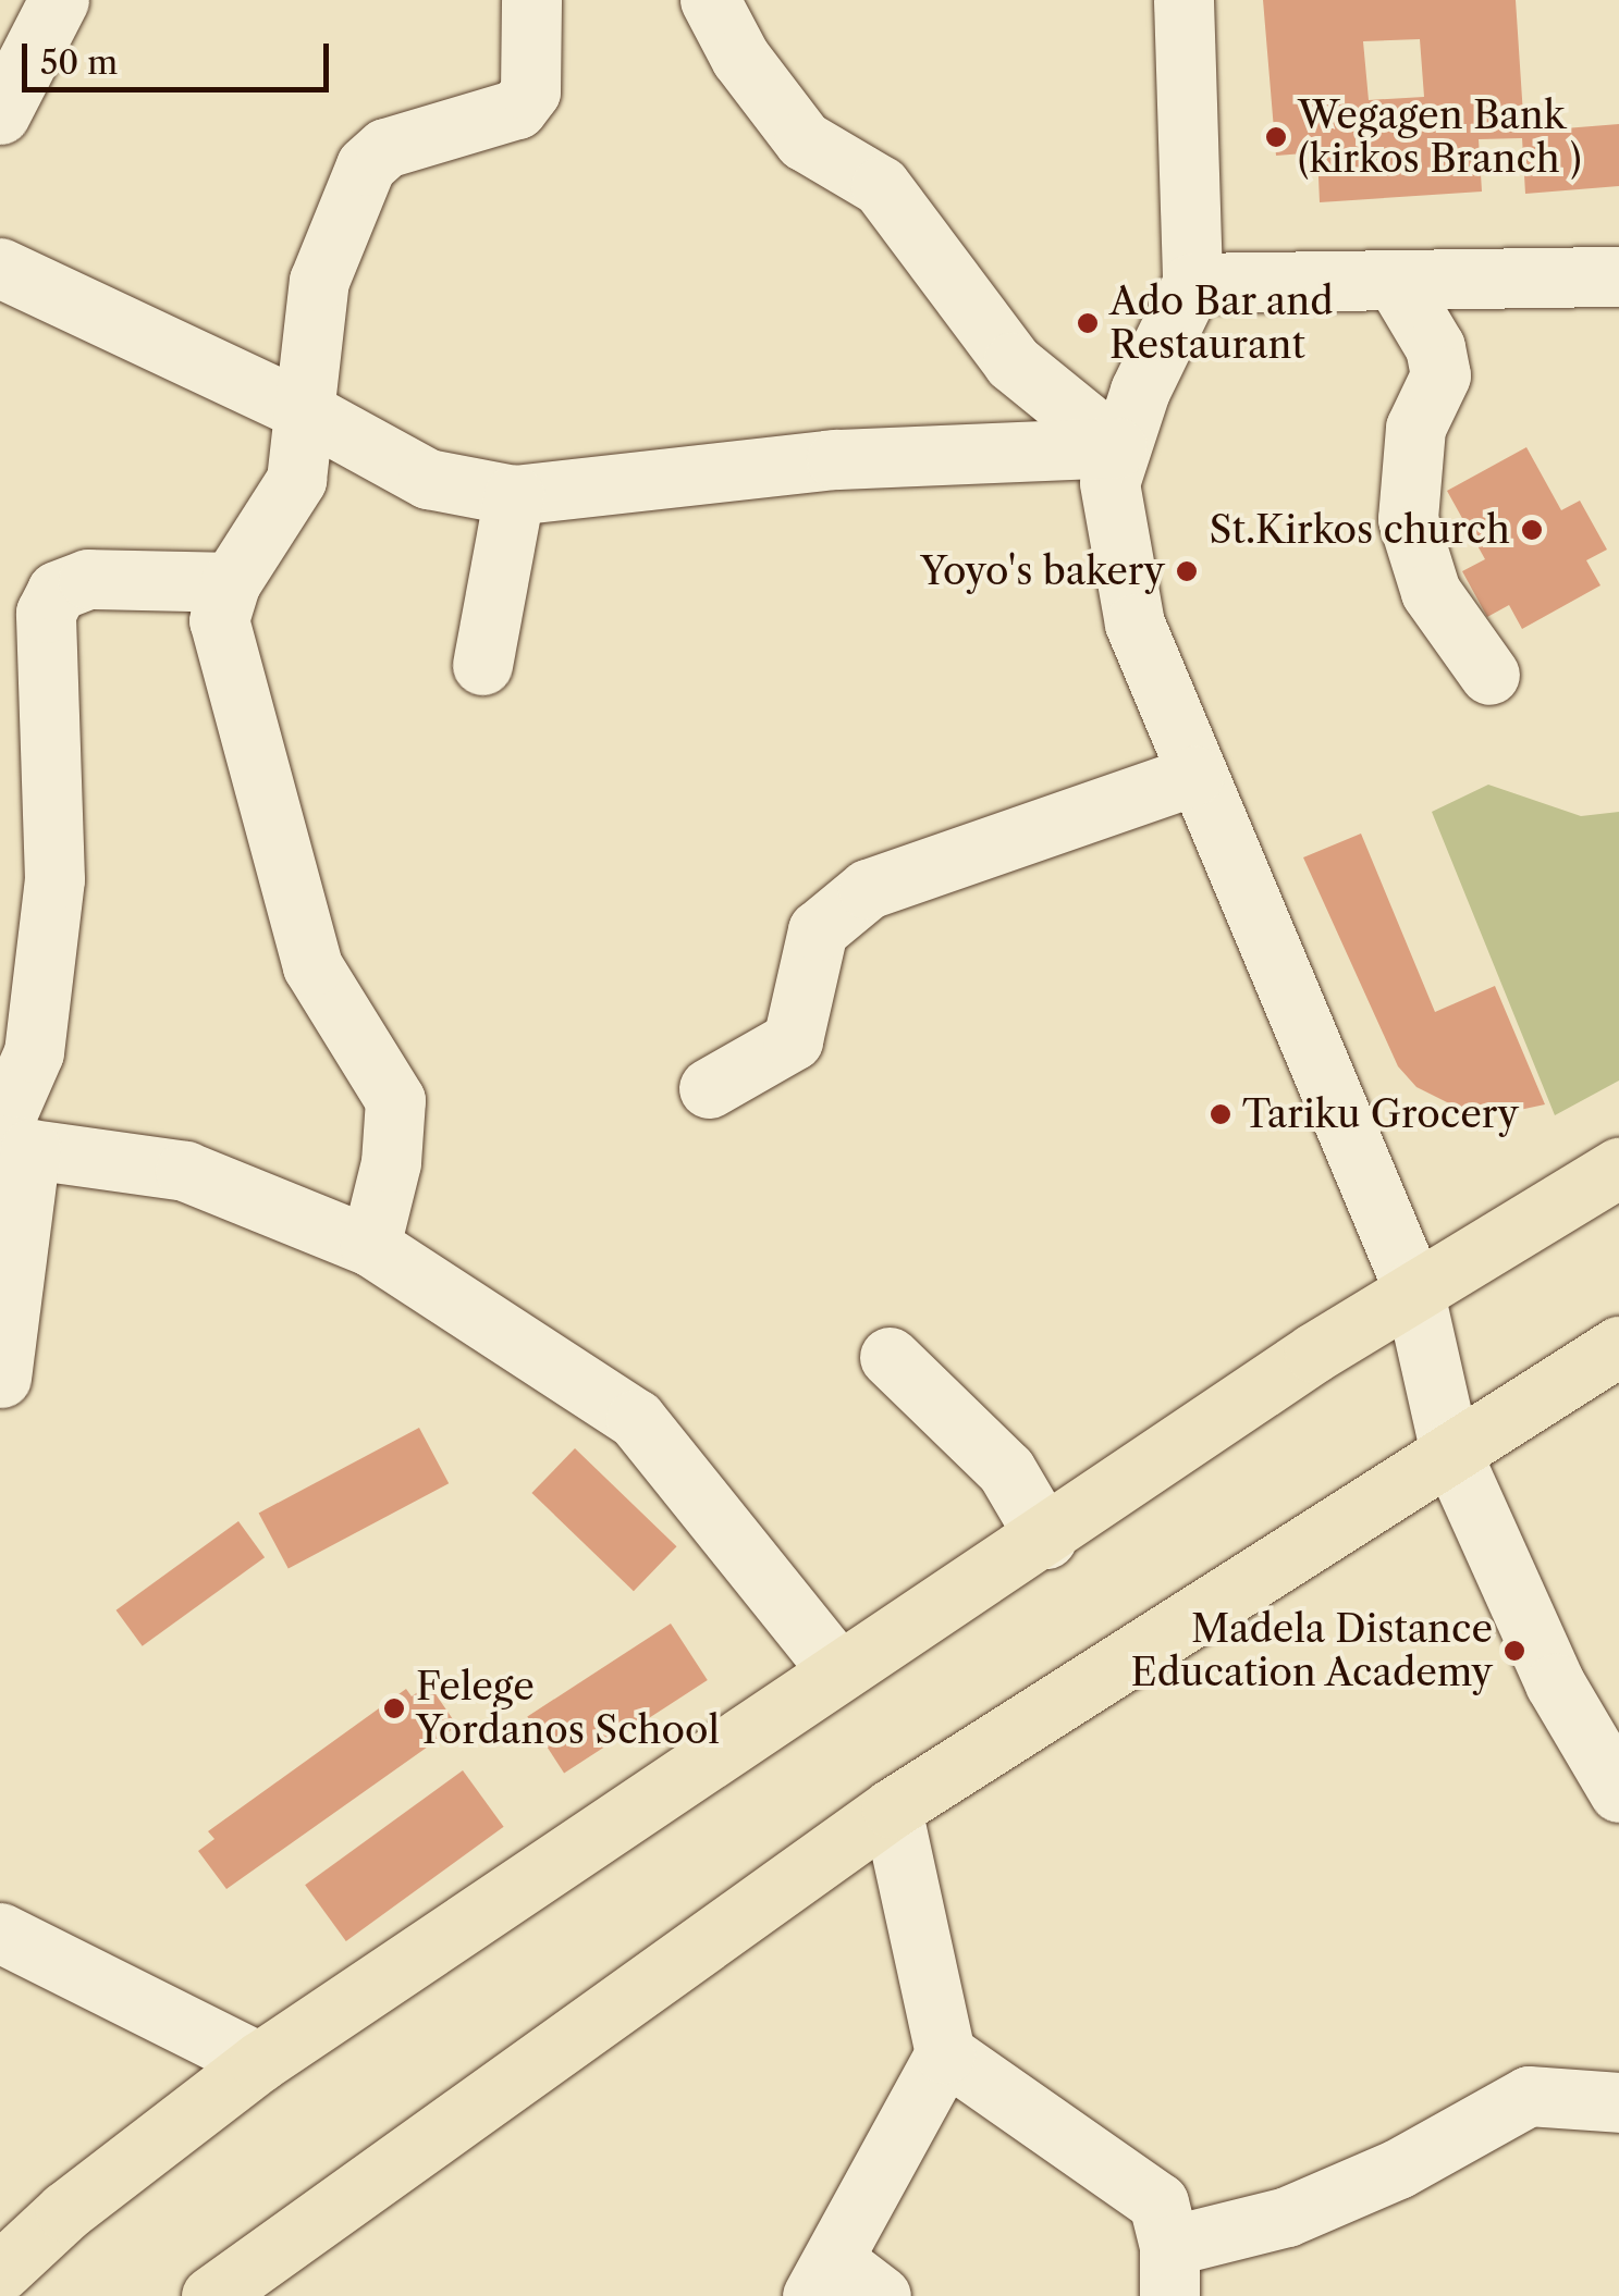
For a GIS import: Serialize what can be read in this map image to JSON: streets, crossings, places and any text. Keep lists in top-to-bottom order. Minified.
{"places":["Wegagen Bank (kirkos Branch )","Ado Bar and Restaurant","St.Kirkos church","Yoyo's bakery","Tariku Grocery","Madela Distance Education Academy","Felege Yordanos School"],"scale_bar":"50 m"}
